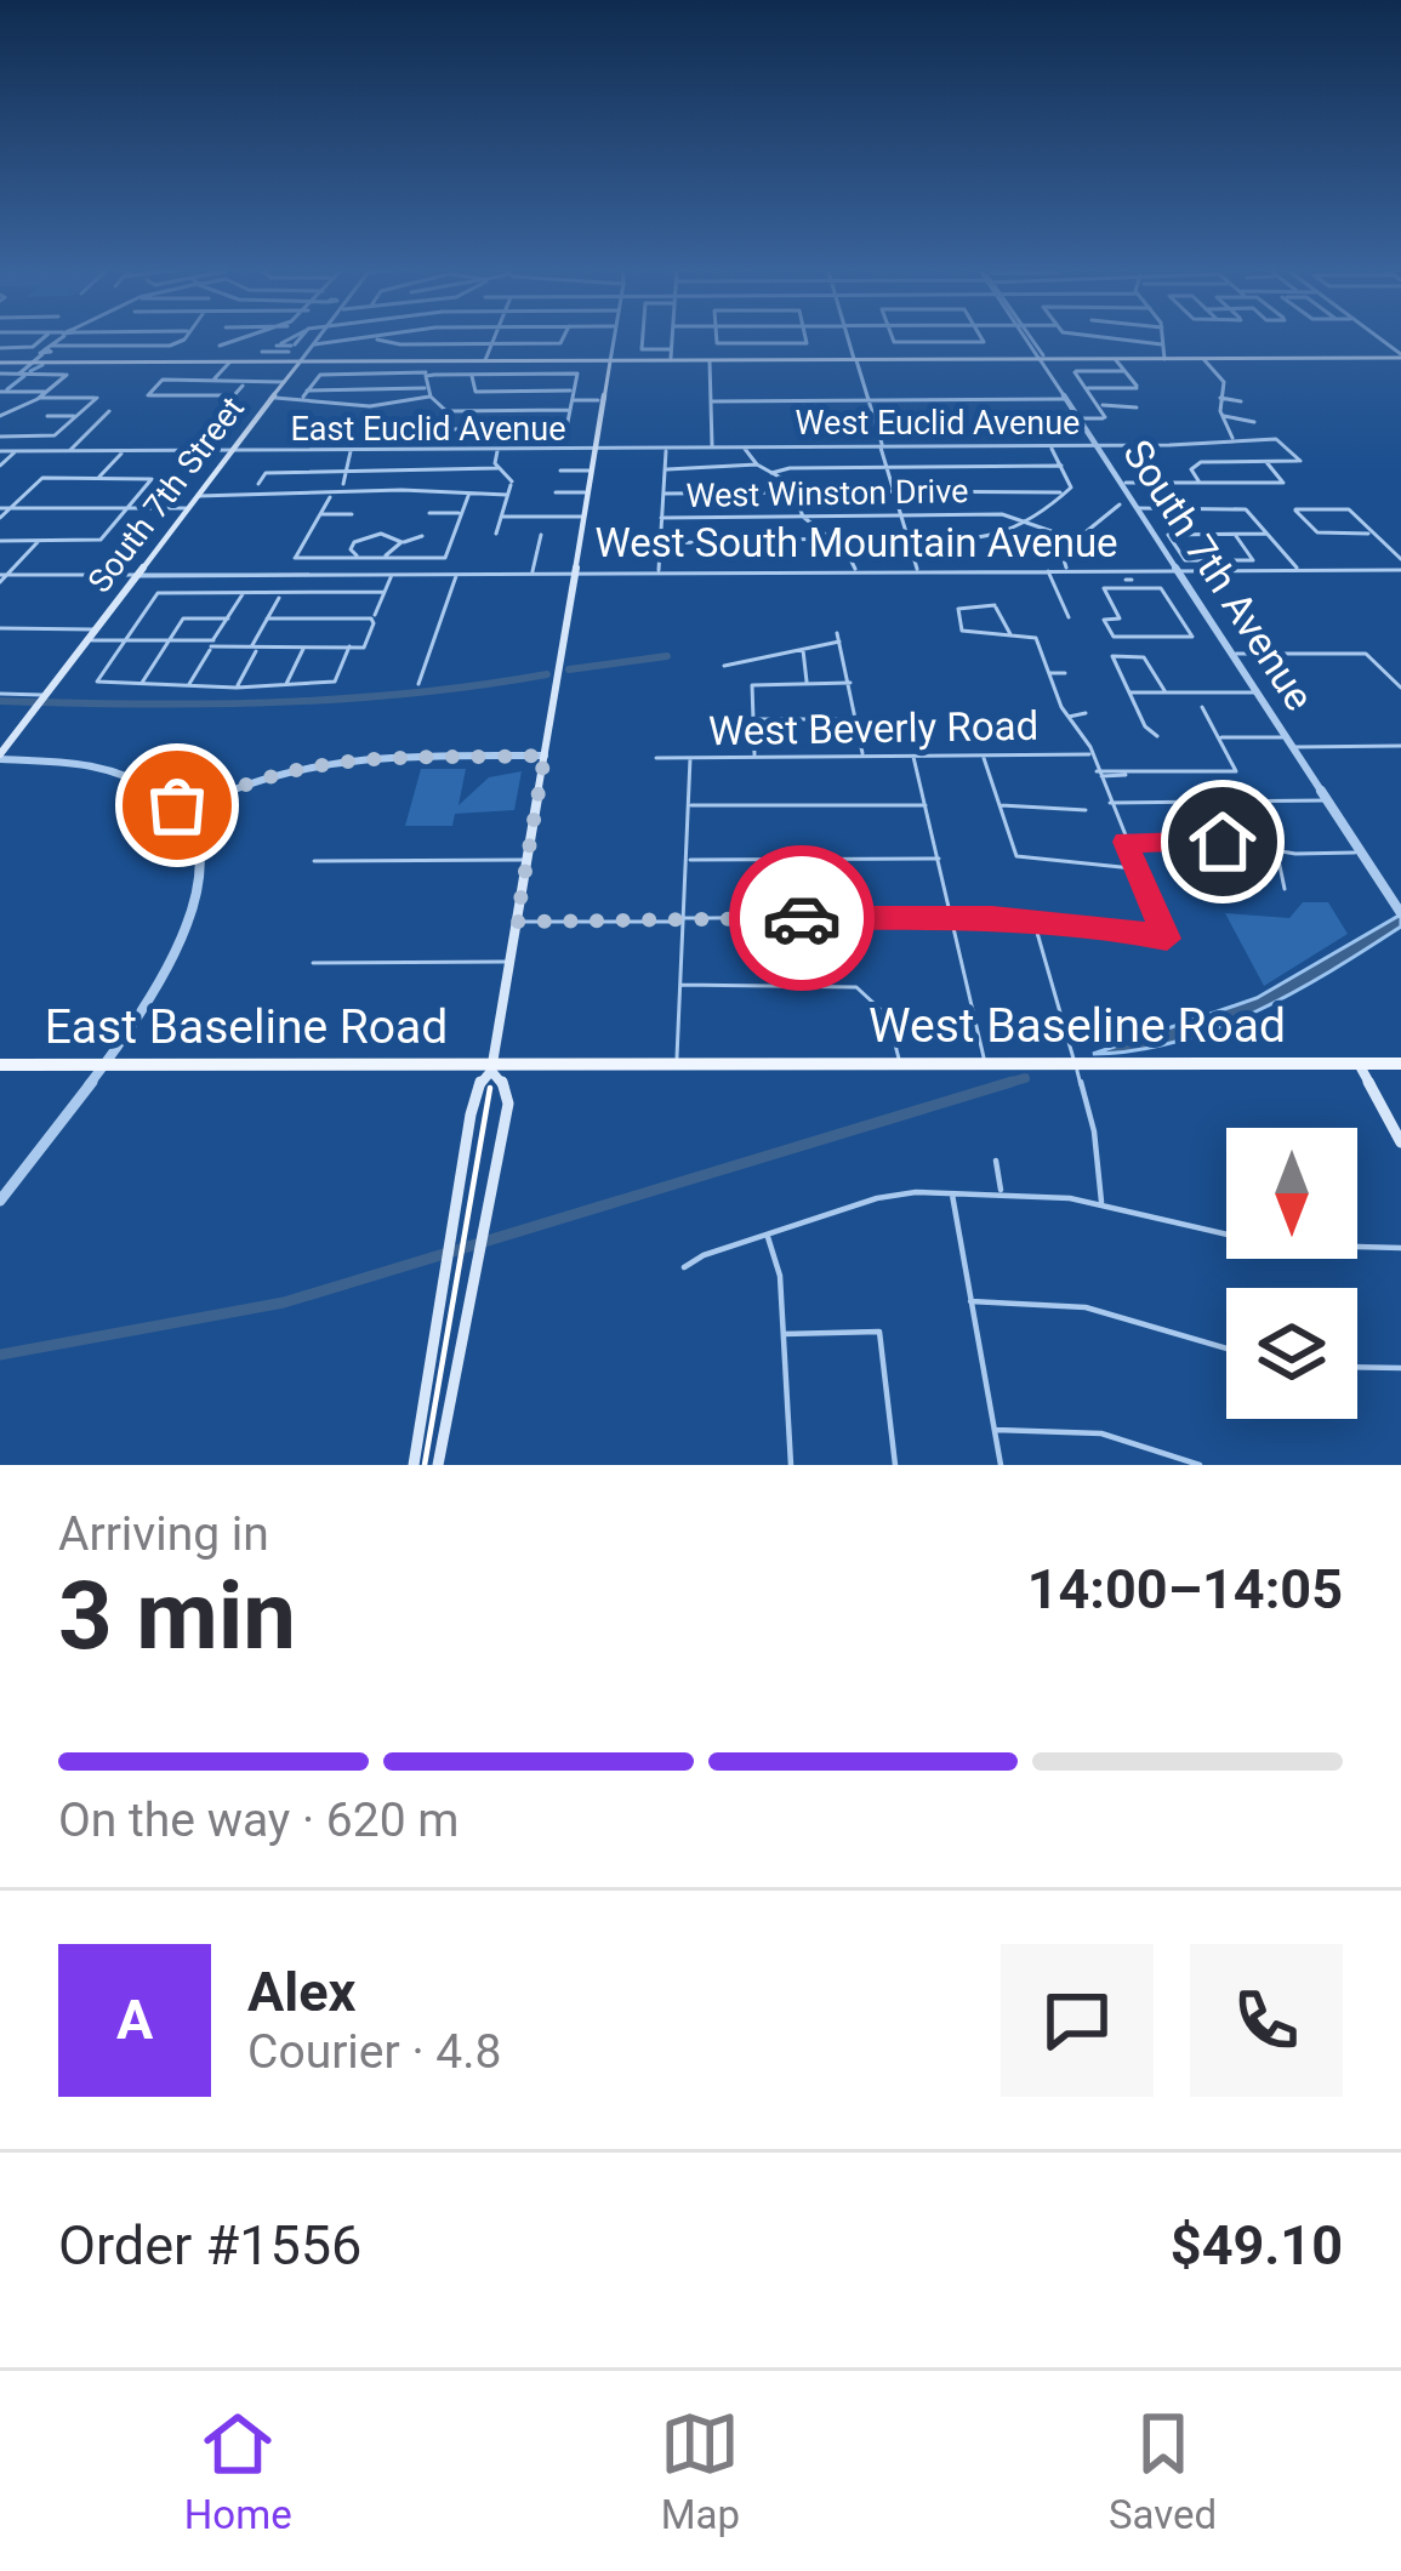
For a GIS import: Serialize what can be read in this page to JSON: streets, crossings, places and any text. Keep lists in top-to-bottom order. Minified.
{"streets":{"main road":["South 7th Street","West Baseline Road","East Baseline Road"],"street":["West Euclid Avenue","East Euclid Avenue","West Winston Drive","West South Mountain Avenue","South 7th Avenue","West Beverly Road"]},"crossings":[["West Euclid Avenue","East Euclid Avenue"],["West Euclid Avenue","South 7th Avenue"],["East Euclid Avenue","South 7th Street"],["South 7th Street","West South Mountain Avenue"],["West South Mountain Avenue","South 7th Avenue"],["West Baseline Road","East Baseline Road"]],"north":"bottom","page":{"heading":["3 min","Arriving in","14:00–14:05"],"panel":["Alex","Courier · 4.8","Order #1556","$49.10"],"bar":"On the way · 620 m","round":"A","tabs":["Home","Map","Saved"]}}
